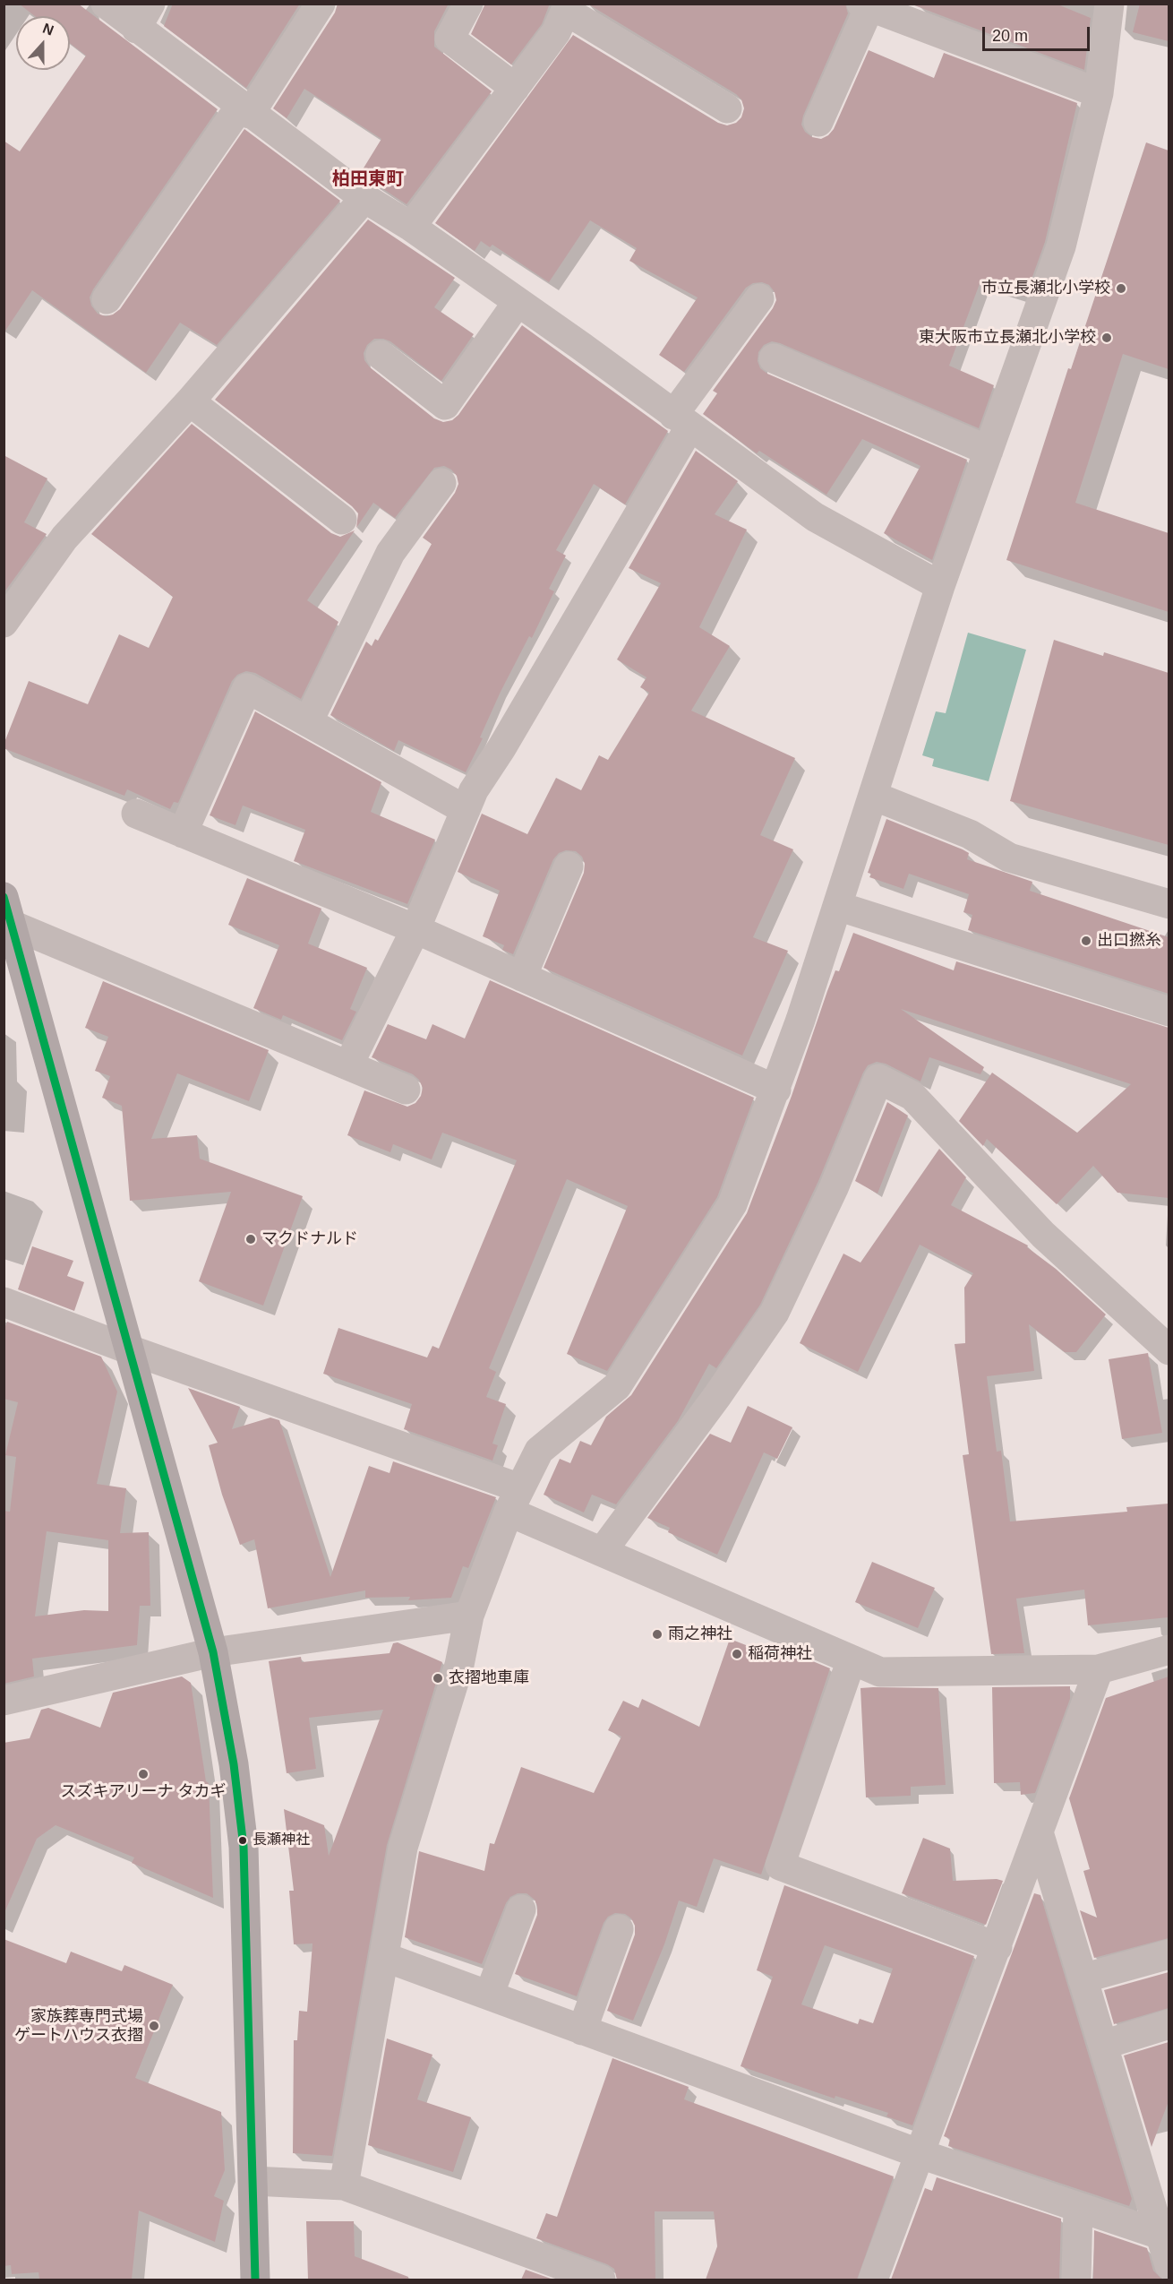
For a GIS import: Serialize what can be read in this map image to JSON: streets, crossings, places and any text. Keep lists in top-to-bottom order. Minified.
{"districts":["柏田東町"],"places":["市立長瀬北小学校","東大阪市立長瀬北小学校","出口撚糸","マクドナルド","雨之神社","稲荷神社","衣摺地車庫","スズキアリーナ タカギ","長瀬神社","家族葬専門式場 ゲートハウス衣摺"],"scale_bar":"20 m","north":"top"}
